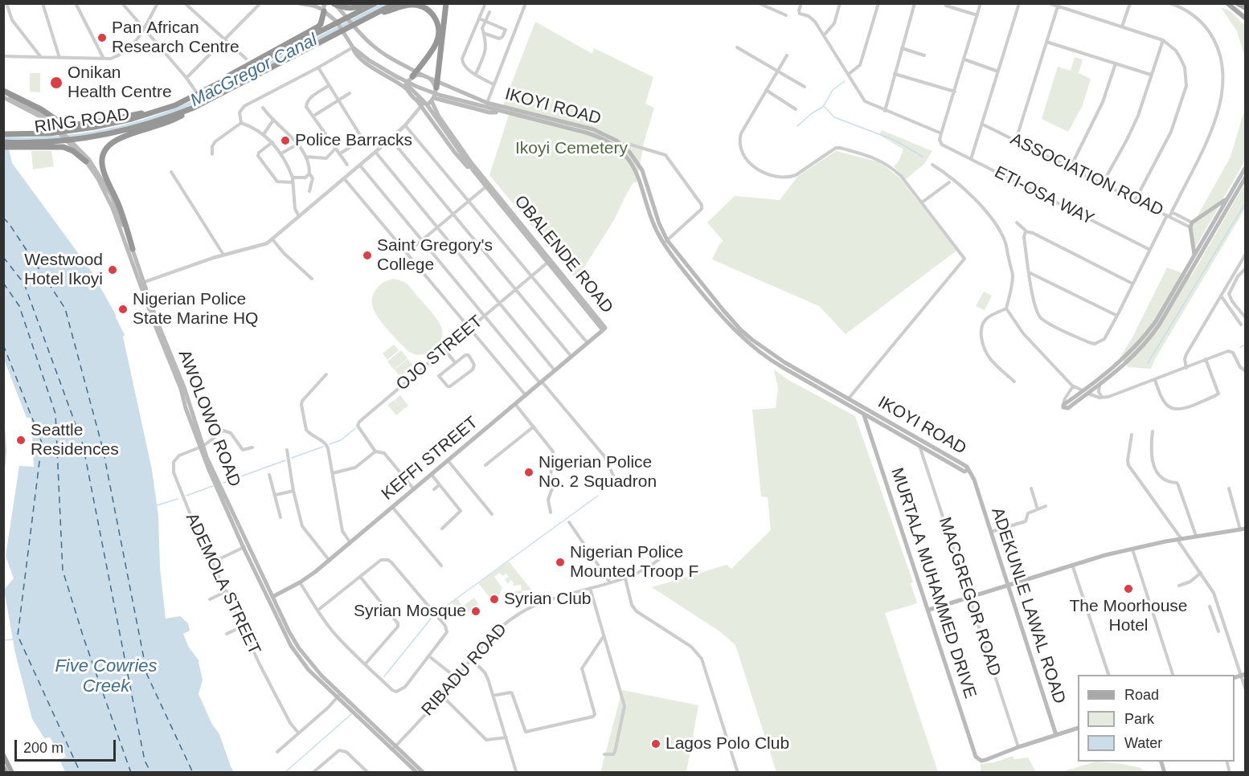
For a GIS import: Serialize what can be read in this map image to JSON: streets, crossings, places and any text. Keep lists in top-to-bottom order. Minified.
{"streets":{"highway":["RING ROAD"],"main road":["IKOYI ROAD","OBALENDE ROAD","AWOLOWO ROAD","KEFFI STREET","MURTALA MUHAMMED DRIVE","ADEKUNLE LAWAL ROAD"],"street":["ASSOCIATION ROAD","ETI-OSA WAY","OJO STREET","ADEMOLA STREET","MACGREGOR ROAD","RIBADU ROAD"]},"crossings":[["IKOYI ROAD","OBALENDE ROAD"],["IKOYI ROAD","MURTALA MUHAMMED DRIVE"],["IKOYI ROAD","MACGREGOR ROAD"],["IKOYI ROAD","ADEKUNLE LAWAL ROAD"],["OBALENDE ROAD","OJO STREET"],["OBALENDE ROAD","KEFFI STREET"],["AWOLOWO ROAD","KEFFI STREET"],["AWOLOWO ROAD","ADEMOLA STREET"],["AWOLOWO ROAD","RIBADU ROAD"],["MURTALA MUHAMMED DRIVE","MACGREGOR ROAD"]],"water":["MacGregor Canal","Five Cowries Creek"],"parks":["Ikoyi Cemetery"],"places":["Pan African Research Centre","Onikan Health Centre","Police Barracks","Saint Gregory's College","Westwood Hotel Ikoyi","Nigerian Police State Marine HQ","Seattle Residences","Nigerian Police No. 2 Squadron","Nigerian Police Mounted Troop F","The Moorhouse Hotel","Syrian Club","Syrian Mosque","Lagos Polo Club"],"legend":["Road","Park","Water"],"scale_bar":"200 m"}
